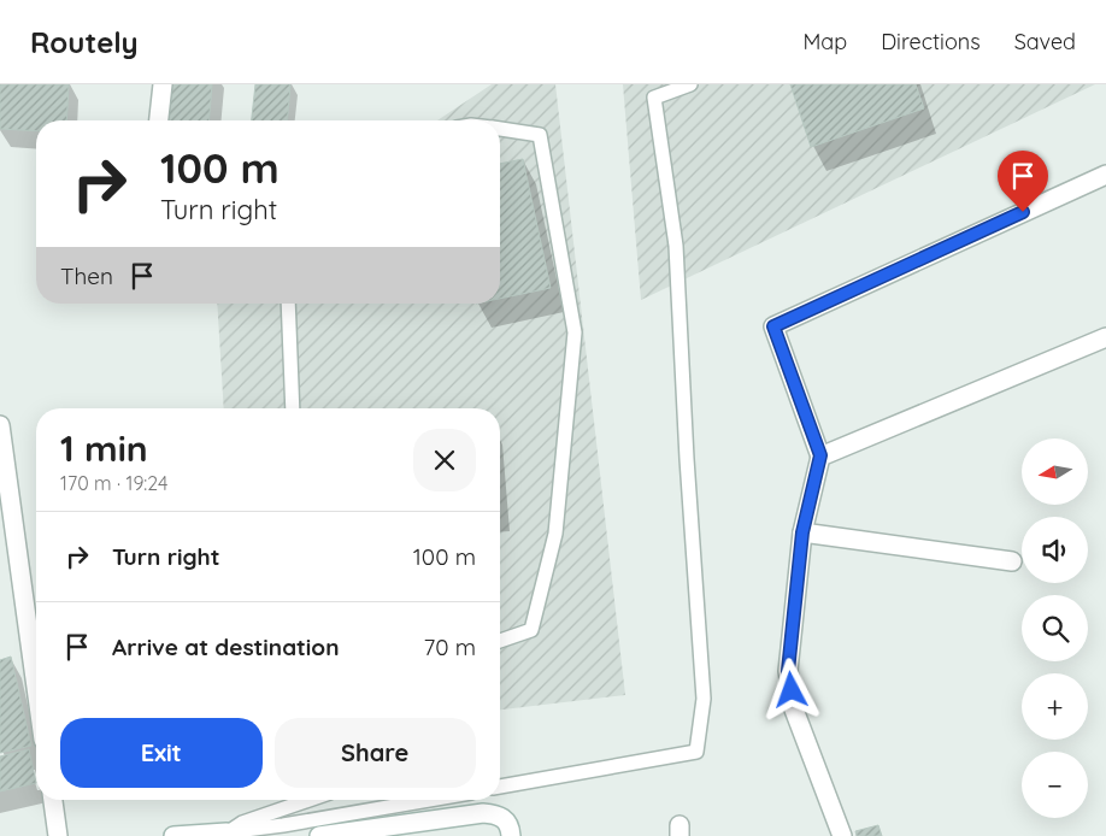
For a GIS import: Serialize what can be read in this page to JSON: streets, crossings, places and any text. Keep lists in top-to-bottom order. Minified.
{"north":"left","page":{"header":"Routely","nav":["Map","Directions","Saved"],"turn":["100 m","Turn right"],"then":"Then","heading":["1 min","170 m · 19:24"],"map_buttons":["+","−"],"list":[{"name":"Turn right","value":"100 m"},{"name":"Arrive at destination","value":"70 m"}],"buttons":["Exit","Share"]}}
